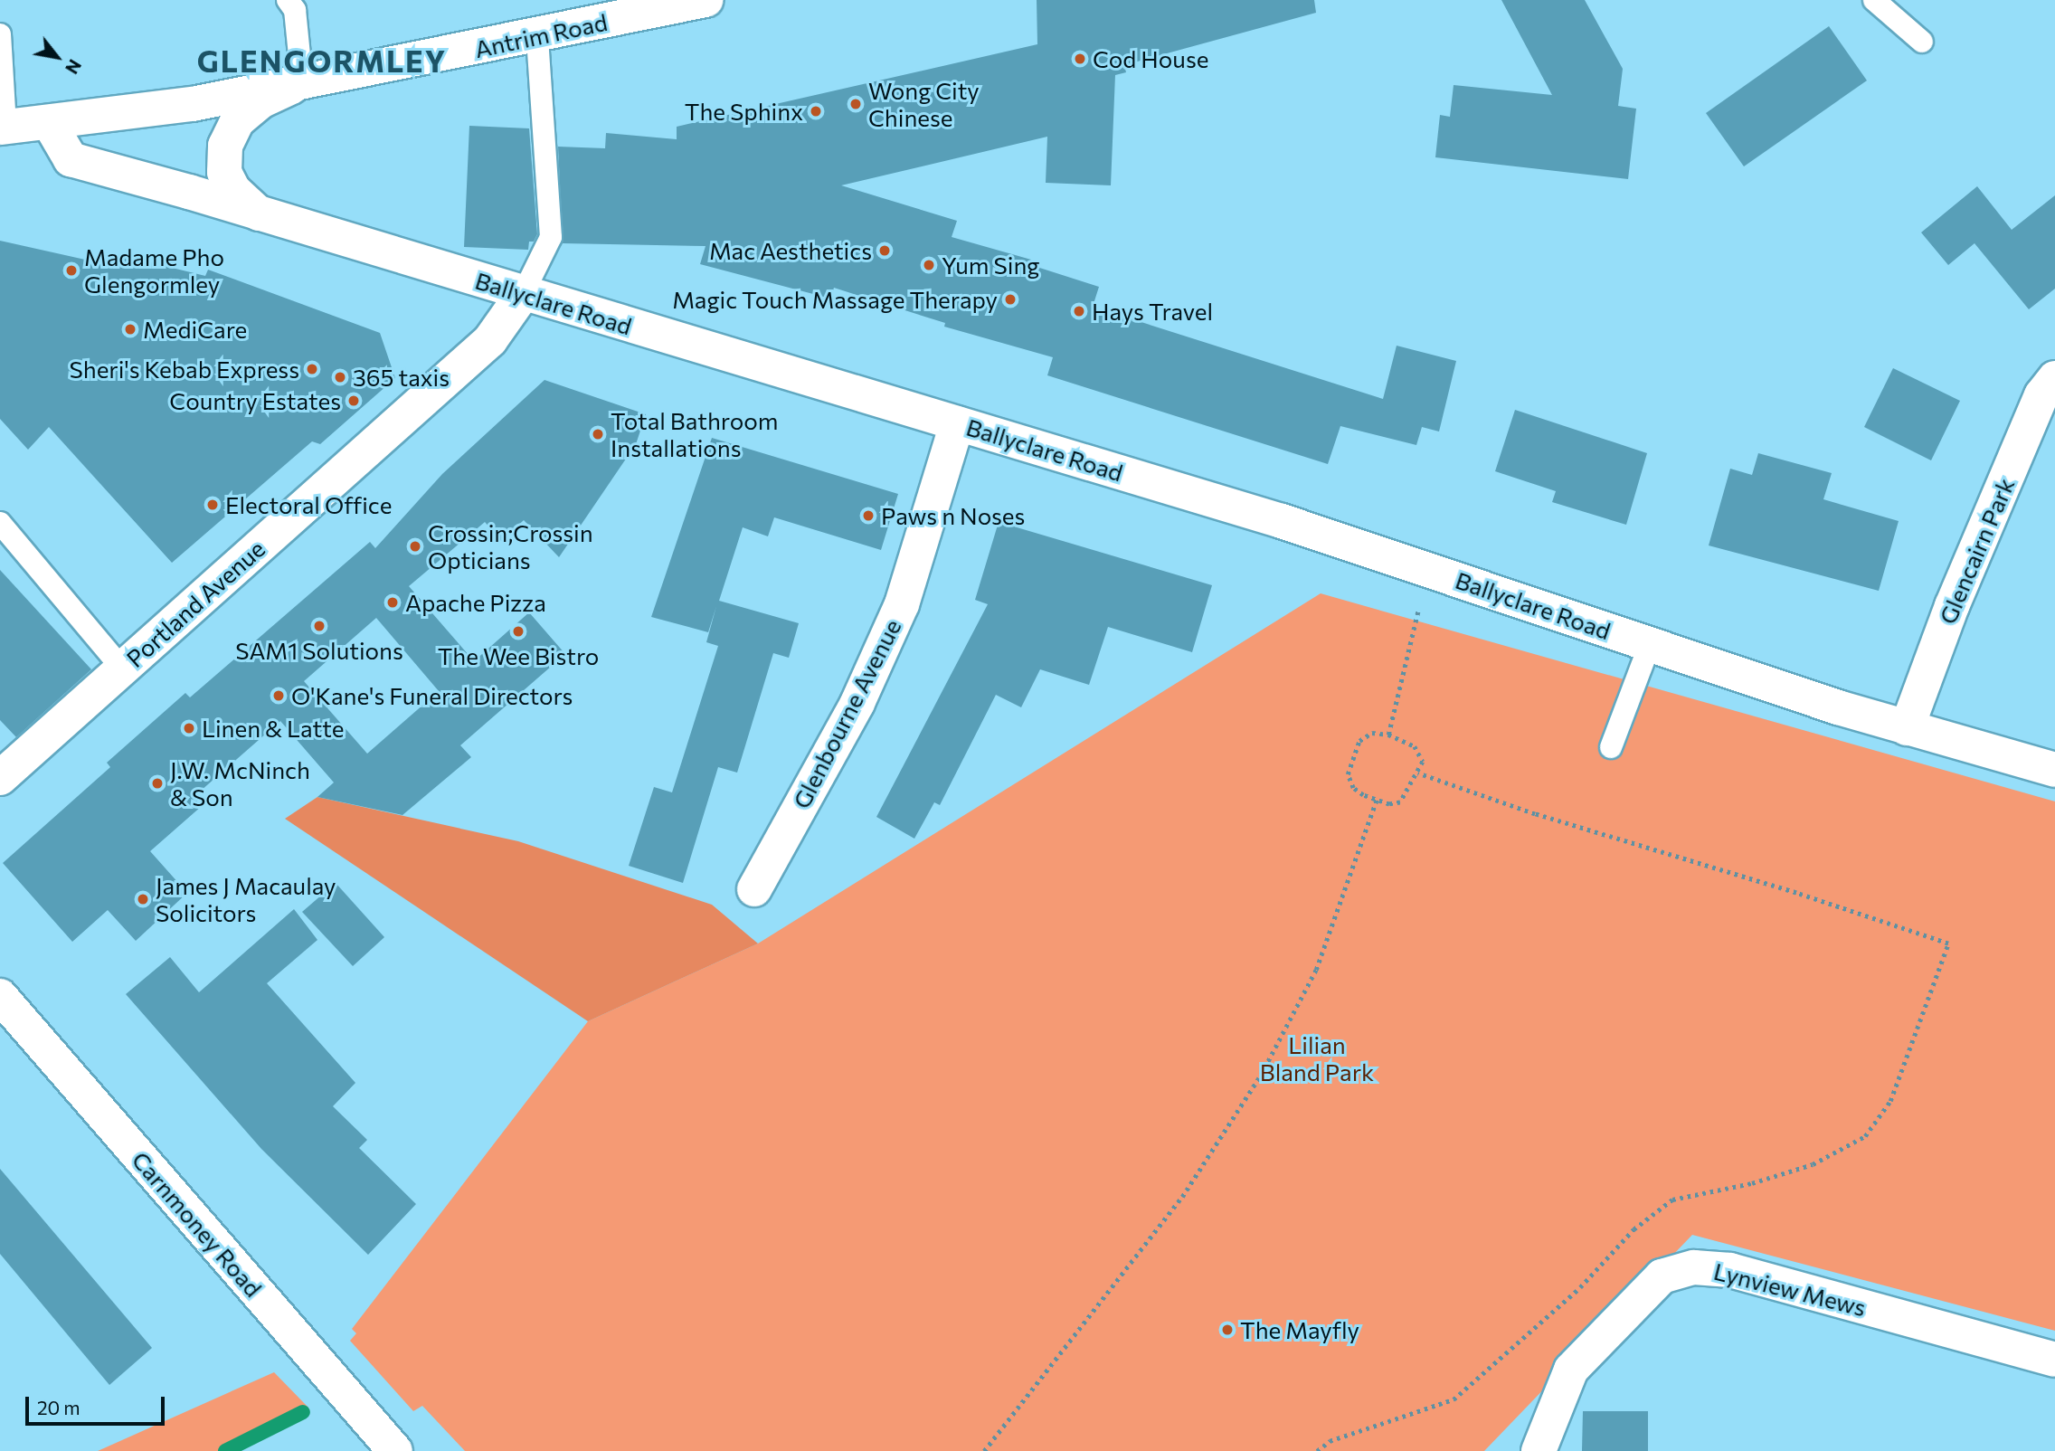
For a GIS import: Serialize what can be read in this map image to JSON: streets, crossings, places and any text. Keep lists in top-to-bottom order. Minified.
{"streets":{"main road":["Antrim Road","Ballyclare Road","Glencairn Park","Portland Avenue","Glenbourne Avenue","Carnmoney Road","Lynview Mews"]},"crossings":[["Antrim Road","Ballyclare Road"],["Ballyclare Road","Glencairn Park"],["Ballyclare Road","Portland Avenue"],["Ballyclare Road","Glenbourne Avenue"]],"districts":["GLENGORMLEY"],"parks":["Lilian Bland Park"],"places":["Cod House","Wong City Chinese","The Sphinx","Mac Aesthetics","Yum Sing","Madame Pho Glengormley","Magic Touch Massage Therapy","Hays Travel","MediCare","Sheri's Kebab Express","365 taxis","Country Estates","Total Bathroom Installations","Electoral Office","Paws n Noses","Crossin;Crossin Opticians","Apache Pizza","SAM1 Solutions","The Wee Bistro","O'Kane's Funeral Directors","Linen & Latte","J.W. McNinch & Son","James J Macaulay Solicitors","The Mayfly"],"scale_bar":"20 m","north":"bottom right"}
